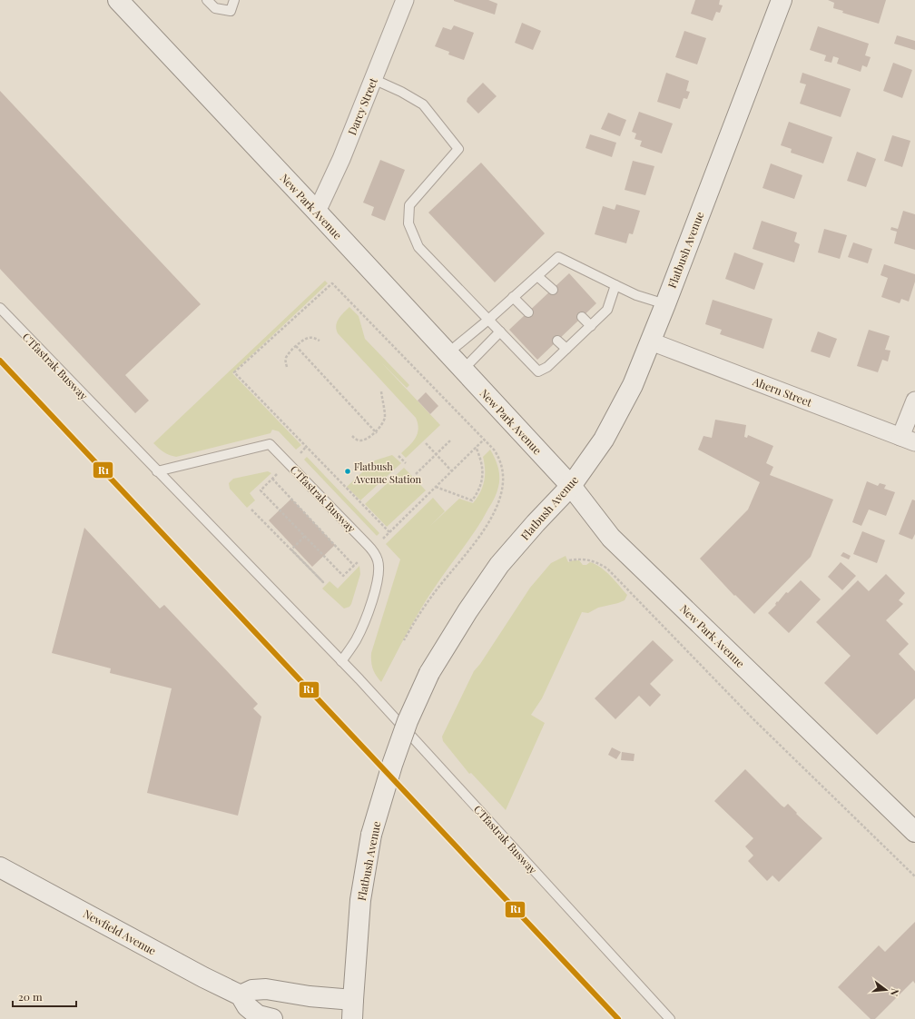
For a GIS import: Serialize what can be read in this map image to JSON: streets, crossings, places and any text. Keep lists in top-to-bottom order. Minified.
{"streets":{"street":["Darcy Street","New Park Avenue","Flatbush Avenue","Ahern Street","Newfield Avenue"],"lane":["CTfastrak Busway"]},"crossings":[["Darcy Street","New Park Avenue"],["New Park Avenue","Flatbush Avenue"],["Flatbush Avenue","Ahern Street"]],"places":["Flatbush Avenue Station"],"lines":["transit line R1"],"scale_bar":"20 m","north":"right"}
